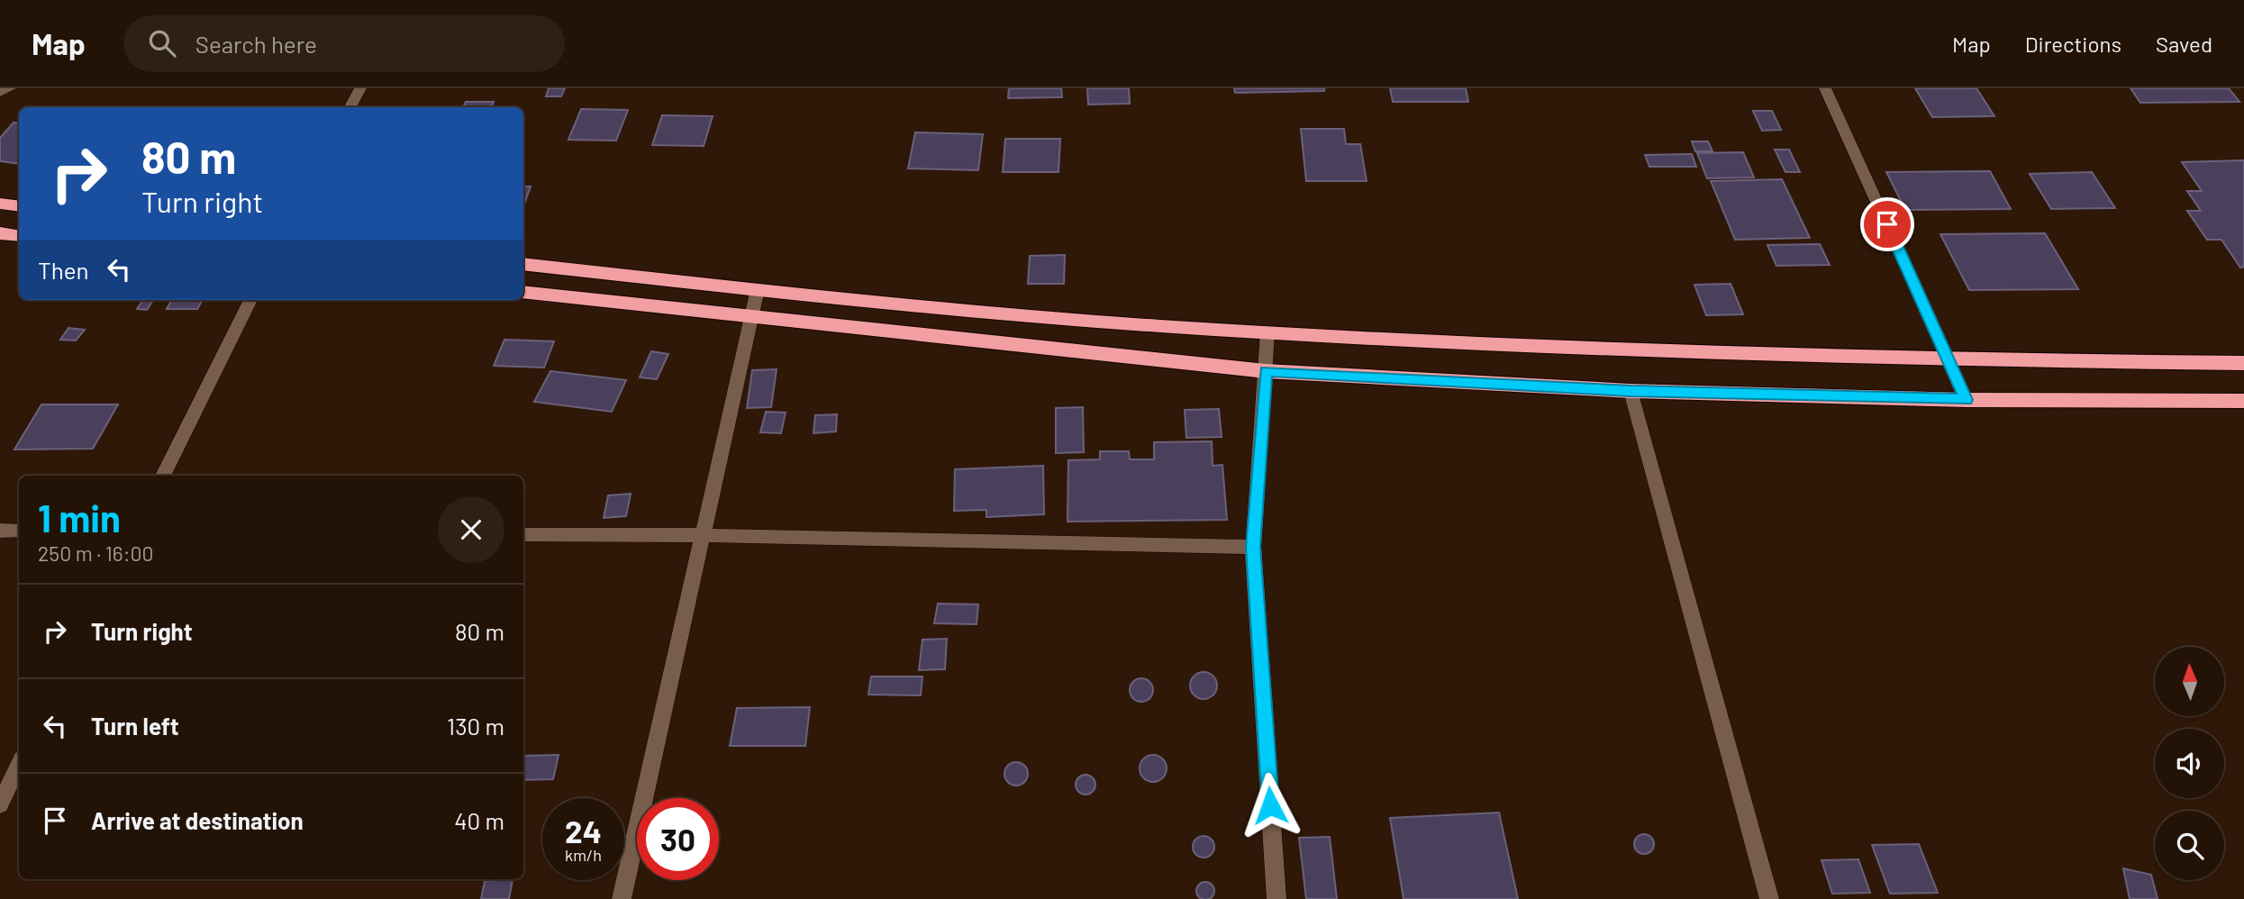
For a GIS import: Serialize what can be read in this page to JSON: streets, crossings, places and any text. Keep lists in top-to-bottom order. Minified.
{"north":"top","page":{"header":"Map","search":"Search here","nav":["Map","Directions","Saved"],"turn":["80 m","Turn right"],"then":"Then","heading":["1 min","250 m · 16:00"],"list":[{"name":"Turn right","value":"80 m"},{"name":"Turn left","value":"130 m"},{"name":"Arrive at destination","value":"40 m"}],"speed":"24 km/h","limit":"30"}}
